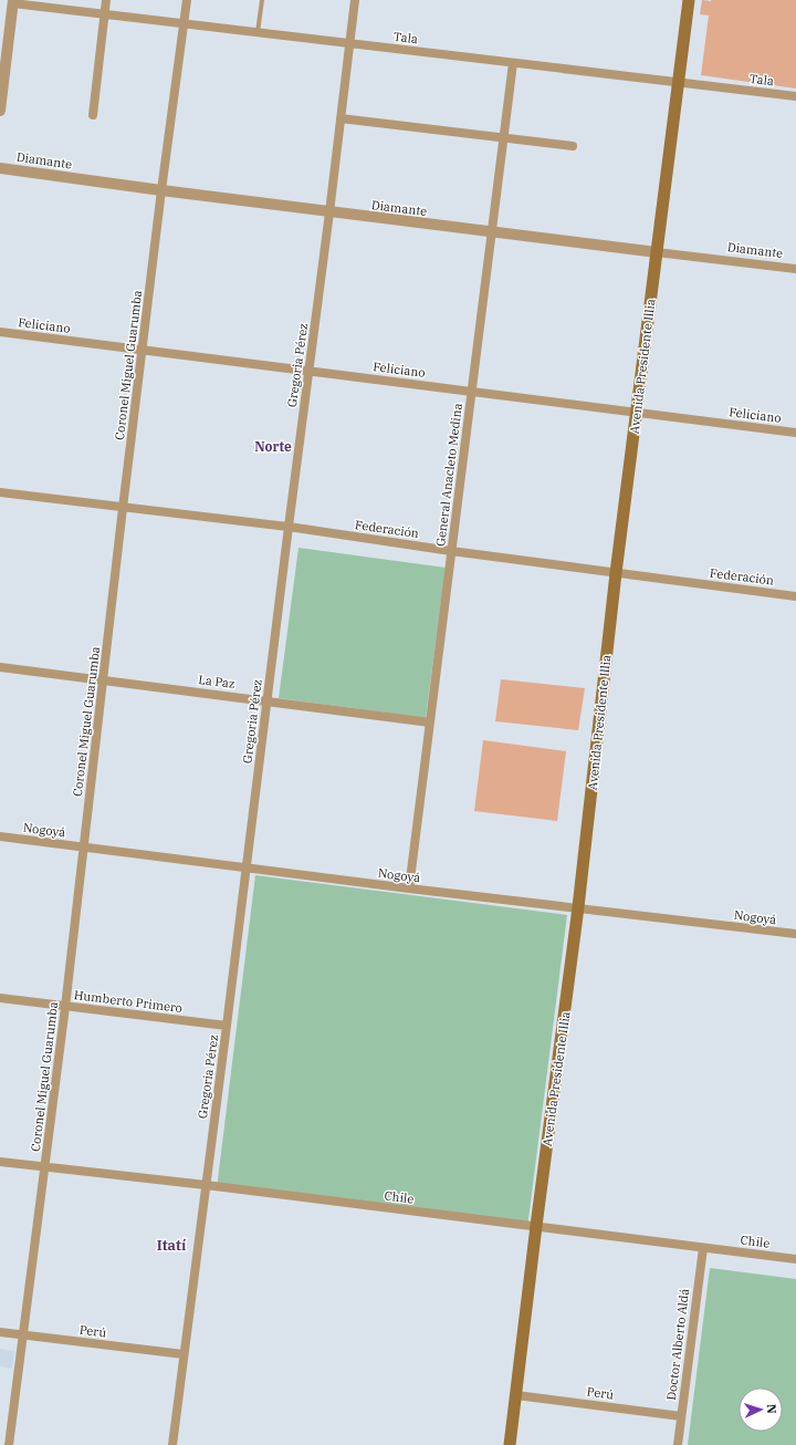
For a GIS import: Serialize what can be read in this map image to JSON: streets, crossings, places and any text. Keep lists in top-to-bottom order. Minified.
{"streets":{"main road":["Avenida Presidente Illia"],"street":["Tala","Diamante","Feliciano","Coronel Miguel Guarumba","Gregoria Pérez","General Anacleto Medina","Federación","La Paz","Nogoyá","Humberto Primero","Chile","Perú","Doctor Alberto Aldá"]},"crossings":[["Tala","Coronel Miguel Guarumba"],["Tala","Gregoria Pérez"],["Tala","Avenida Presidente Illia"],["Tala","General Anacleto Medina"],["Diamante","Coronel Miguel Guarumba"],["Diamante","Gregoria Pérez"],["Diamante","Avenida Presidente Illia"],["Diamante","General Anacleto Medina"],["Feliciano","Coronel Miguel Guarumba"],["Feliciano","Gregoria Pérez"],["Feliciano","Avenida Presidente Illia"],["Feliciano","General Anacleto Medina"],["Coronel Miguel Guarumba","Federación"],["Coronel Miguel Guarumba","La Paz"],["Coronel Miguel Guarumba","Nogoyá"],["Coronel Miguel Guarumba","Humberto Primero"],["Coronel Miguel Guarumba","Chile"],["Coronel Miguel Guarumba","Perú"],["Gregoria Pérez","Federación"],["Gregoria Pérez","La Paz"],["Gregoria Pérez","Nogoyá"],["Gregoria Pérez","Humberto Primero"],["Gregoria Pérez","Chile"],["Gregoria Pérez","Perú"],["Avenida Presidente Illia","Federación"],["Avenida Presidente Illia","Nogoyá"],["Avenida Presidente Illia","Chile"],["Avenida Presidente Illia","Perú"],["General Anacleto Medina","Federación"],["General Anacleto Medina","La Paz"],["General Anacleto Medina","Nogoyá"],["Chile","Doctor Alberto Aldá"],["Perú","Doctor Alberto Aldá"]],"districts":["Norte","Itatí"],"north":"right"}
